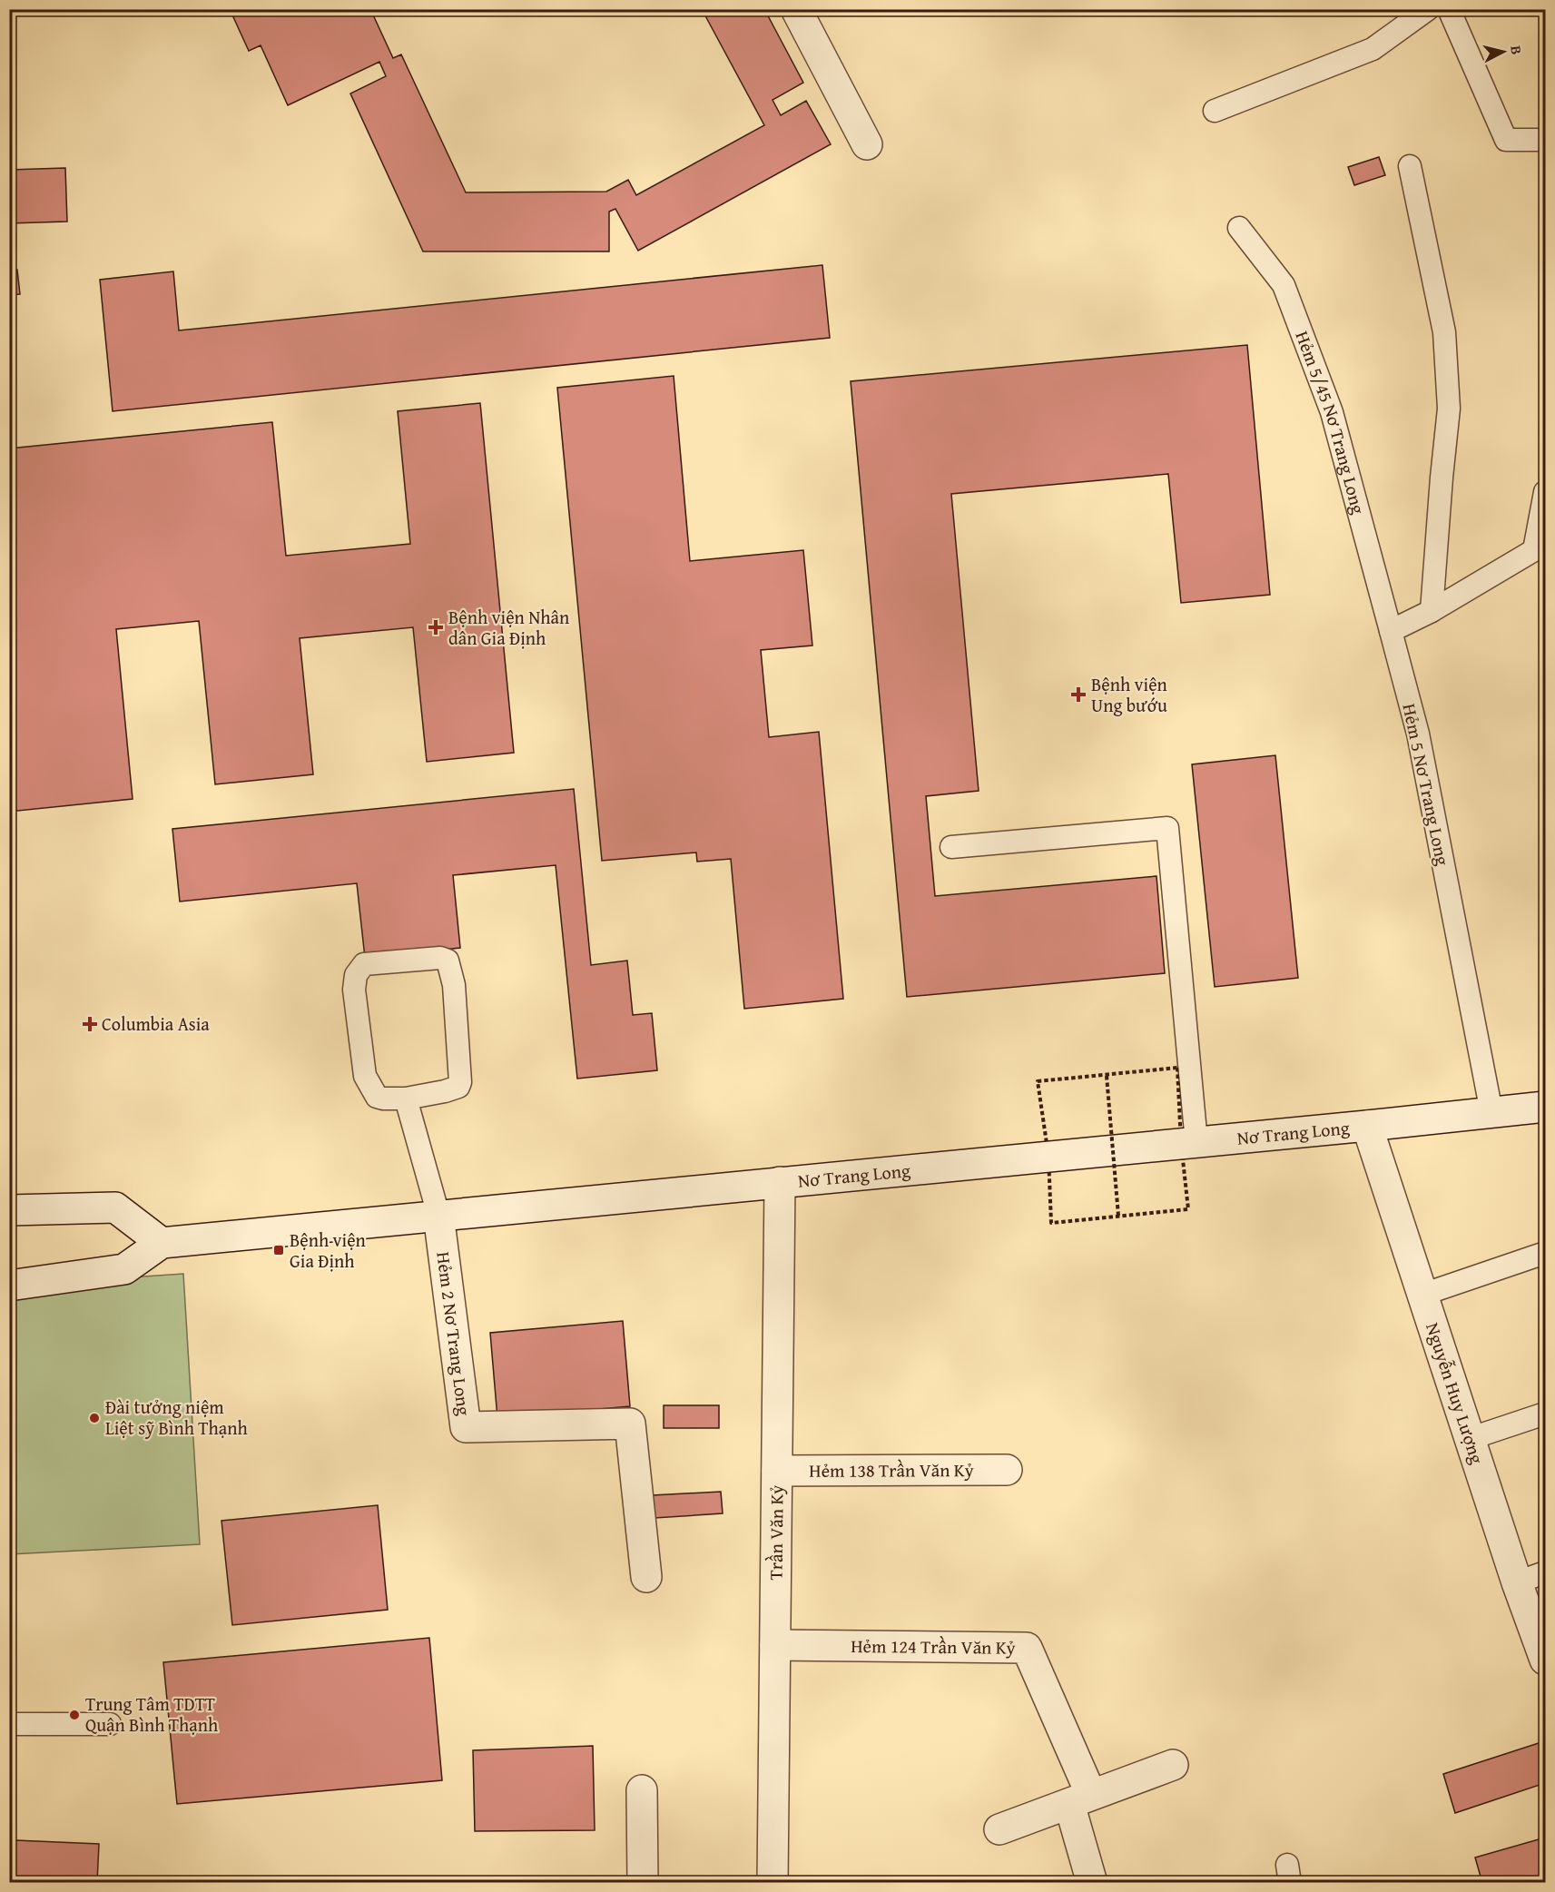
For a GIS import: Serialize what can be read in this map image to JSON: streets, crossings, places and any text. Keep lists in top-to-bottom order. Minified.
{"streets":{"street":["Nơ Trang Long","Hẻm 2 Nơ Trang Long","Nguyễn Huy Lượng","Hẻm 138 Trần Văn Kỷ","Trần Văn Kỷ","Hẻm 124 Trần Văn Kỷ"],"lane":["Hẻm 5/45 Nơ Trang Long","Hẻm 5 Nơ Trang Long"]},"crossings":[["Hẻm 5/45 Nơ Trang Long","Hẻm 5 Nơ Trang Long"],["Hẻm 5 Nơ Trang Long","Nơ Trang Long"],["Nơ Trang Long","Hẻm 2 Nơ Trang Long"],["Nơ Trang Long","Nguyễn Huy Lượng"],["Nơ Trang Long","Trần Văn Kỷ"],["Hẻm 138 Trần Văn Kỷ","Trần Văn Kỷ"],["Trần Văn Kỷ","Hẻm 124 Trần Văn Kỷ"]],"places":{"health":["Bệnh viện Nhân dân Gia Định","Bệnh viện Ung bướu","Columbia Asia"],"transit":["Bệnh viện Gia Định"],"other":["Đài tưởng niệm Liệt sỹ Bình Thạnh","Trung Tâm TDTT Quận Bình Thạnh"]},"north":"right"}
